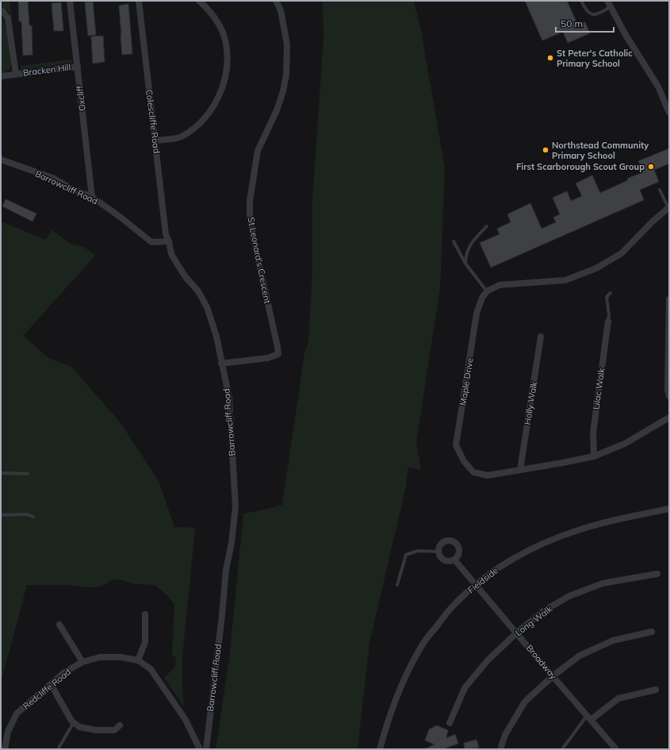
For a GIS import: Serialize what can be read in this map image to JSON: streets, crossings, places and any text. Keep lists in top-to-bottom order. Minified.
{"streets":{"street":["Bracken Hill","Oxcliff","Colescliffe Road","Barrowcliff Road","St Leonard's Crescent","Maple Drive","Lilac Walk","Holly Walk","Fieldside","Long Walk","Broadway","Redcliffe Road"]},"crossings":[["Bracken Hill","Oxcliff"],["Oxcliff","Barrowcliff Road"],["Colescliffe Road","Barrowcliff Road"],["Barrowcliff Road","St Leonard's Crescent"],["Maple Drive","Lilac Walk"],["Maple Drive","Holly Walk"],["Fieldside","Broadway"],["Long Walk","Broadway"]],"places":["St Peter's Catholic Primary School","Northstead Community Primary School","First Scarborough Scout Group"],"scale_bar":"50 m"}
